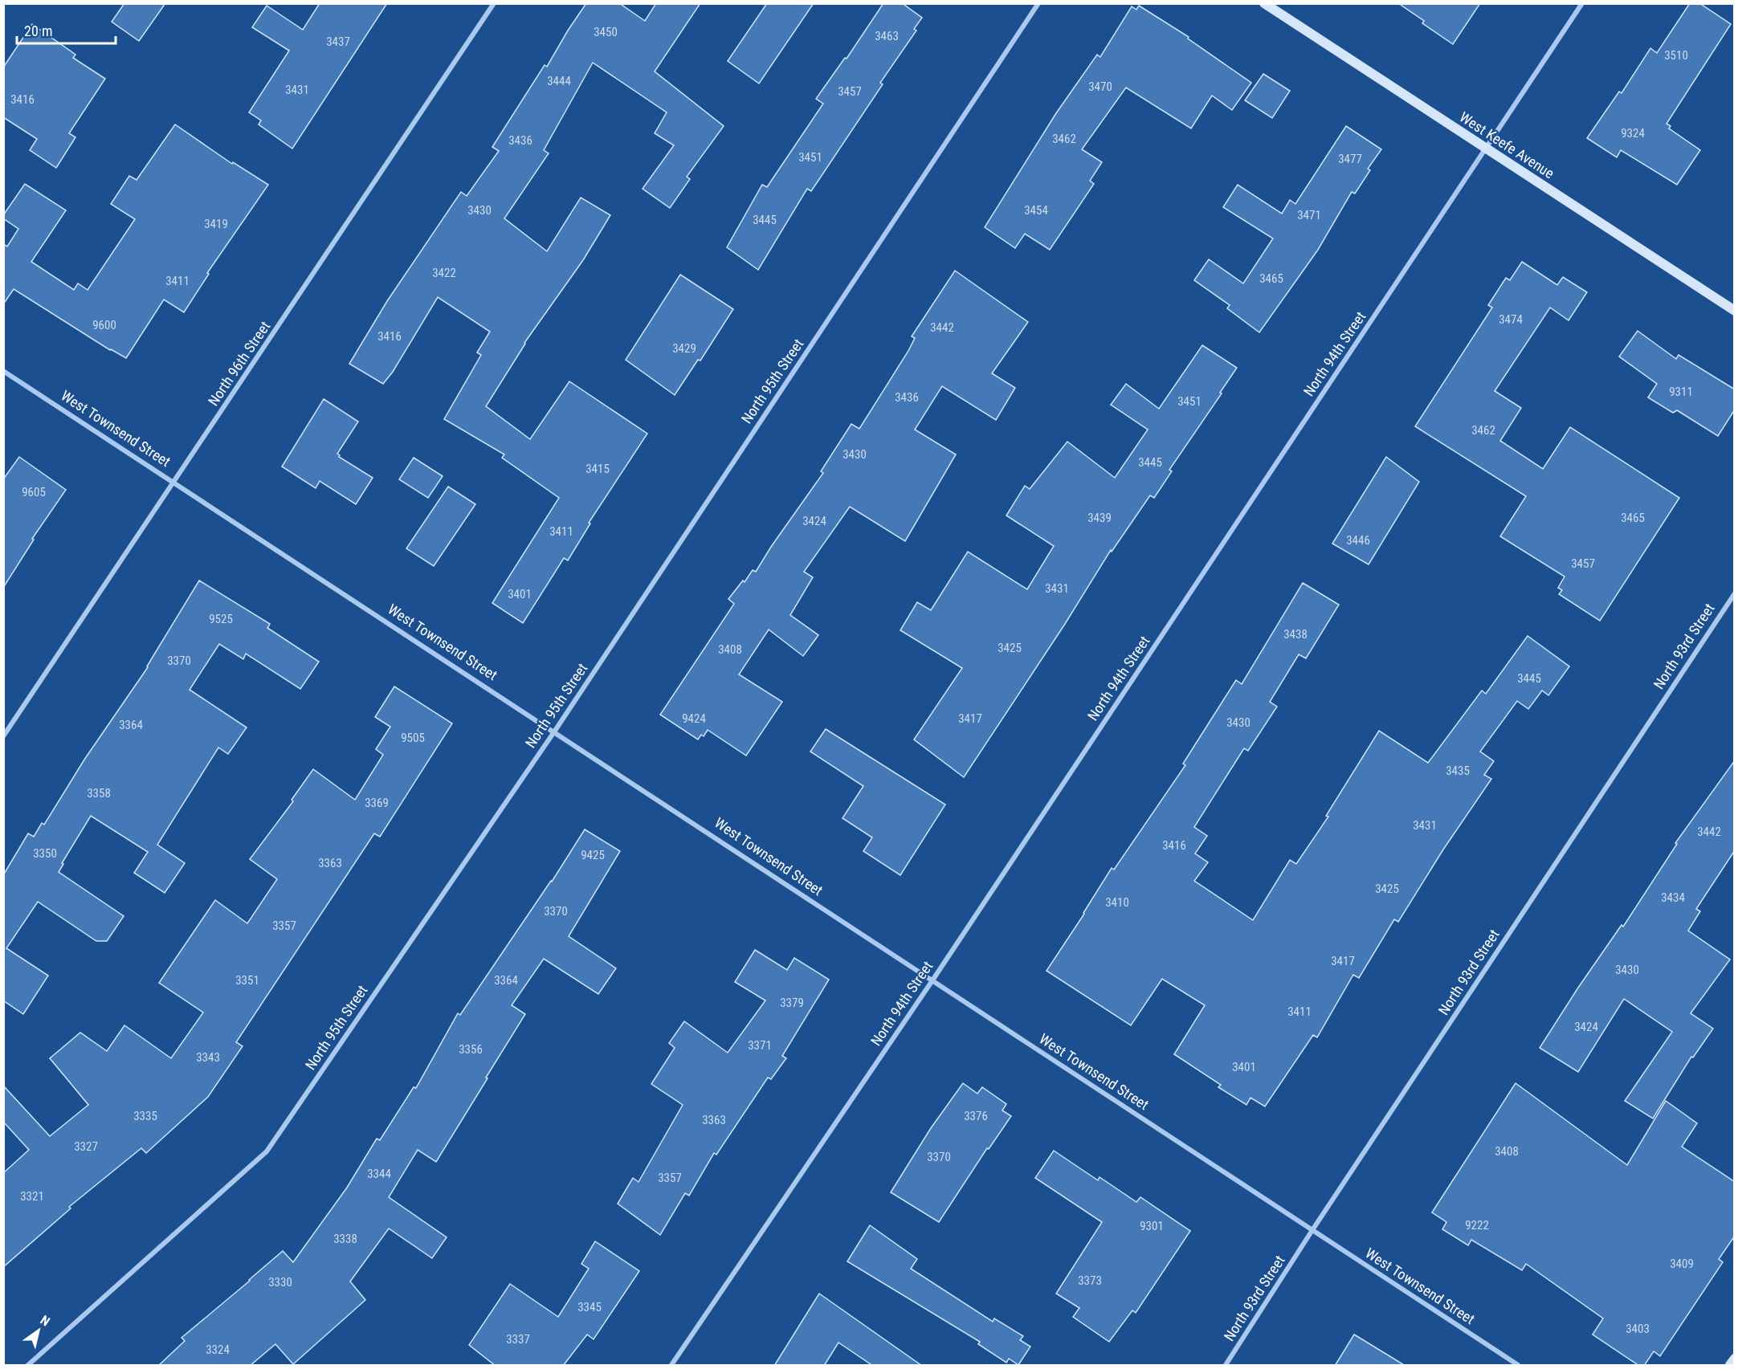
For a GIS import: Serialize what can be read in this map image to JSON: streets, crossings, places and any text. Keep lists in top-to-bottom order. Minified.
{"streets":{"street":["West Keefe Avenue","North 94th Street","North 96th Street","North 95th Street","West Townsend Street","North 93rd Street"]},"crossings":[["West Keefe Avenue","North 94th Street"],["North 94th Street","West Townsend Street"],["North 96th Street","West Townsend Street"],["North 95th Street","West Townsend Street"],["West Townsend Street","North 93rd Street"]],"house_numbers":["3450","3463","3437","3510","3444","3470","3431","3457","3416","9324","3462","3436","3451","3477","3430","3454","3471","3445","3419","3422","3465","3411","3474","9600","3442","3416","3429","9311","3436","3451","3462","3430","3445","3415","9605","3439","3465","3424","3411","3446","3457","3431","3401","9525","3438","3425","3408","3370","3445","9424","3417","3430","3364","9505","3435","3358","3369","3431","3442","3416","3350","9425","3363","3425","3434","3410","3370","3357","3417","3430","3351","3364","3379","3411","3424","3371","3356","3343","3401","3335","3376","3363","3327","3408","3370","3344","3357","3321","9222","9301","3338","3409","3373","3330","3345","3403","3337","3324"],"scale_bar":"20 m","north":"top right"}
